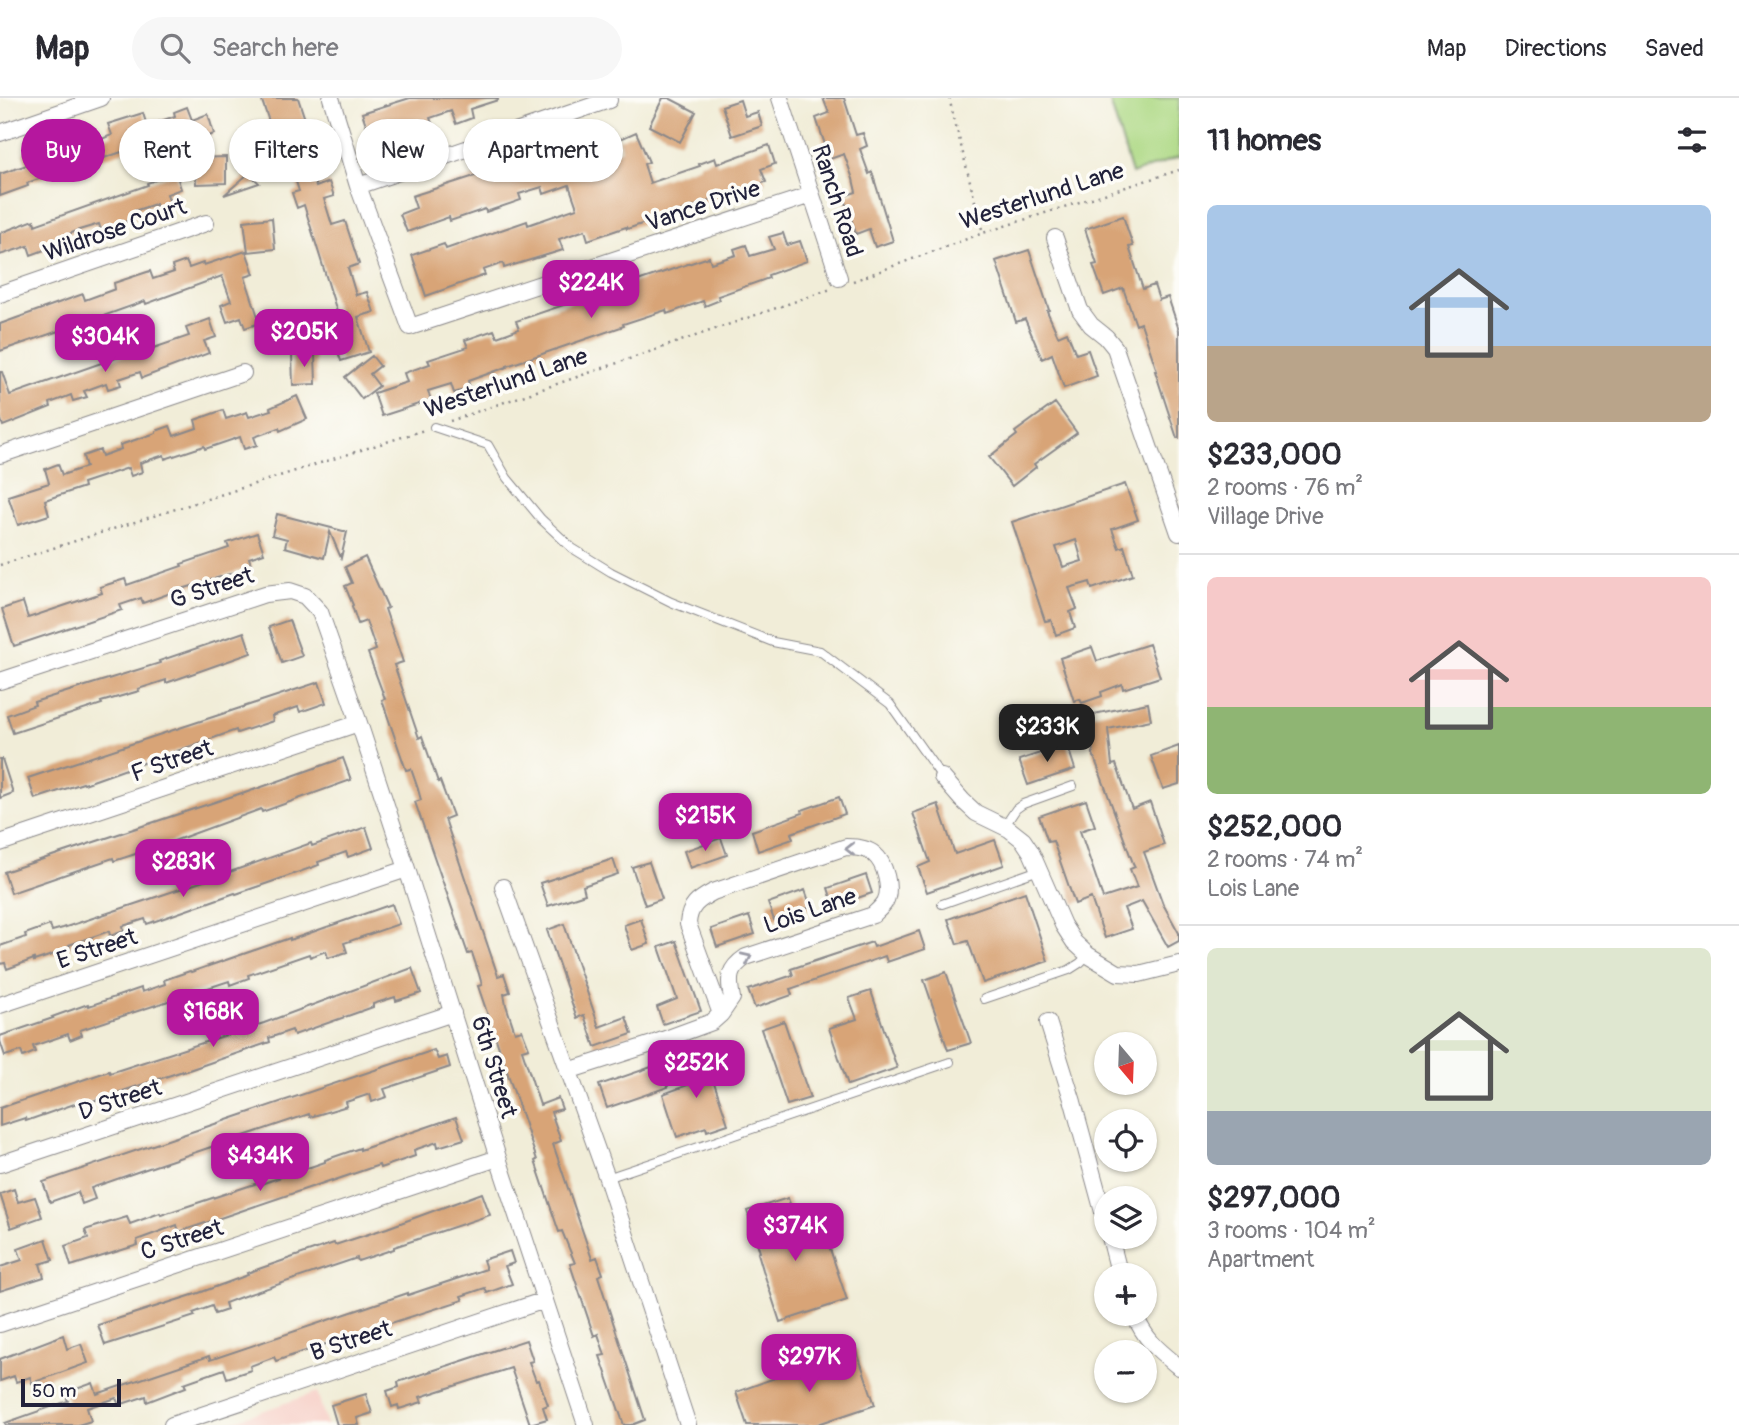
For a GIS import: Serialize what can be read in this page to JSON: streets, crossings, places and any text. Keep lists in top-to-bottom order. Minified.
{"streets":{"street":["Ranch Road","Vance Drive","Wildrose Court","G Street","F Street","Lois Lane","E Street","6th Street","D Street","C Street","B Street"],"path":["Westerlund Lane"]},"crossings":[["Westerlund Lane","Ranch Road"],["Ranch Road","Vance Drive"],["G Street","F Street"],["G Street","6th Street"],["F Street","6th Street"],["E Street","6th Street"],["6th Street","D Street"],["6th Street","C Street"],["6th Street","B Street"]],"scale_bar":"50 m","north":"bottom","page":{"header":"Map","search":"Search here","nav":["Map","Directions","Saved"],"heading":"11 homes","chip":["Buy","Rent","Filters","New","Apartment"],"list":[{"name":"$233,000","note":"2 rooms · 76 m² · Village Drive"},{"name":"$252,000","note":"2 rooms · 74 m² · Lois Lane"},{"name":"$297,000","note":"3 rooms · 104 m² · Apartment"}],"price":["$224K","$205K","$304K","$233K","$215K","$283K","$168K","$252K","$434K","$374K","$297K"],"map_buttons":["+","−"],"scale":"50 m"}}
